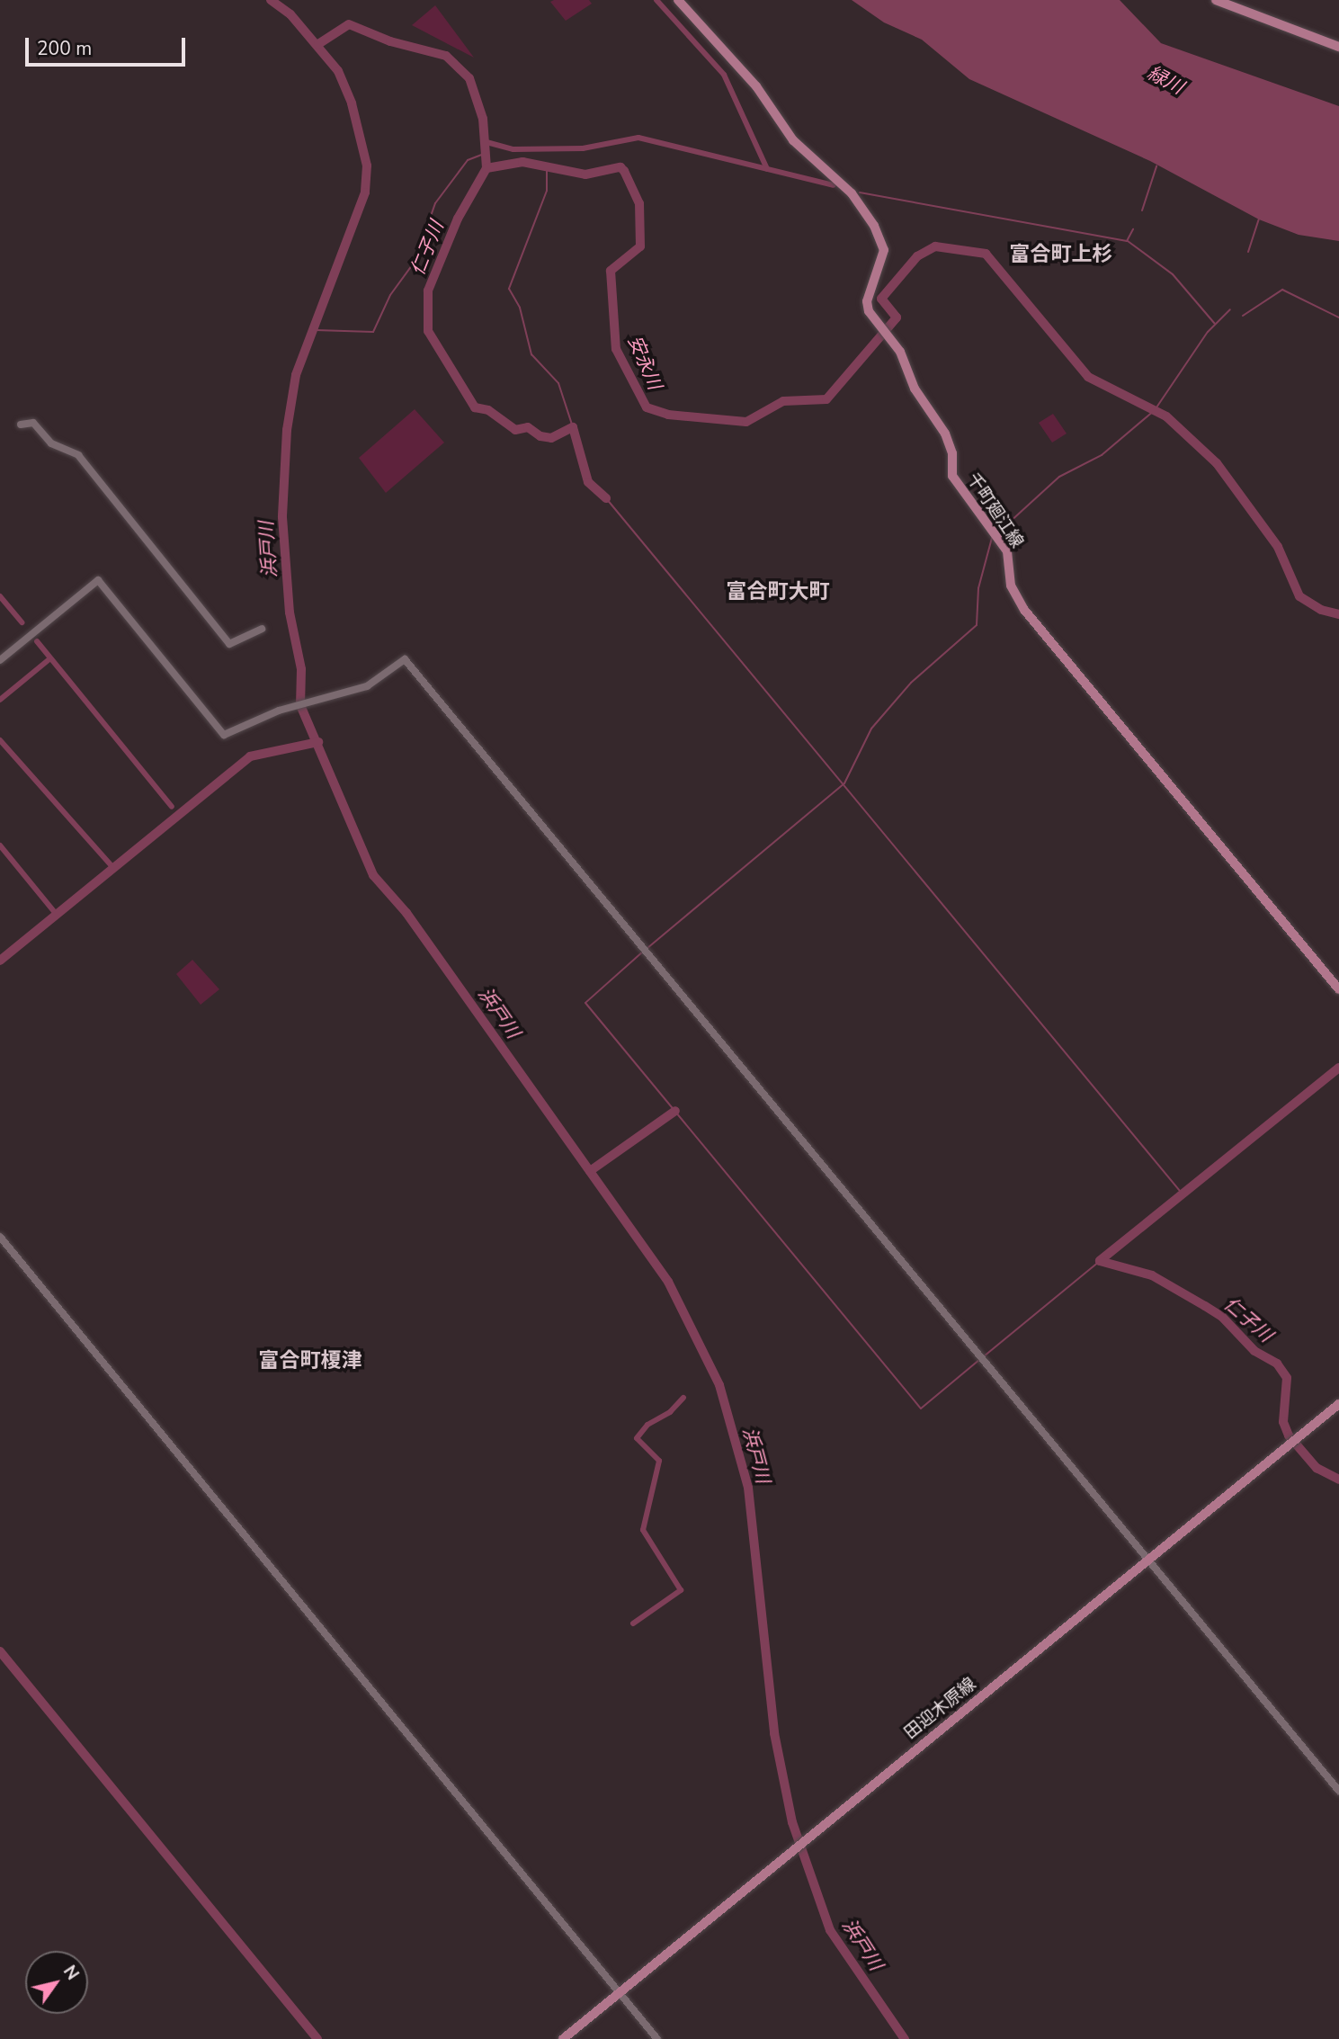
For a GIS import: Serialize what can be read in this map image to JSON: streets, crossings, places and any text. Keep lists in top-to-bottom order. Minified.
{"streets":{"main road":["千町廻江線","田迎木原線"]},"districts":["富合町上杉","富合町大町","富合町榎津"],"water":["緑川","仁子川","安永川","浜戸川"],"scale_bar":"200 m","north":"top right"}
